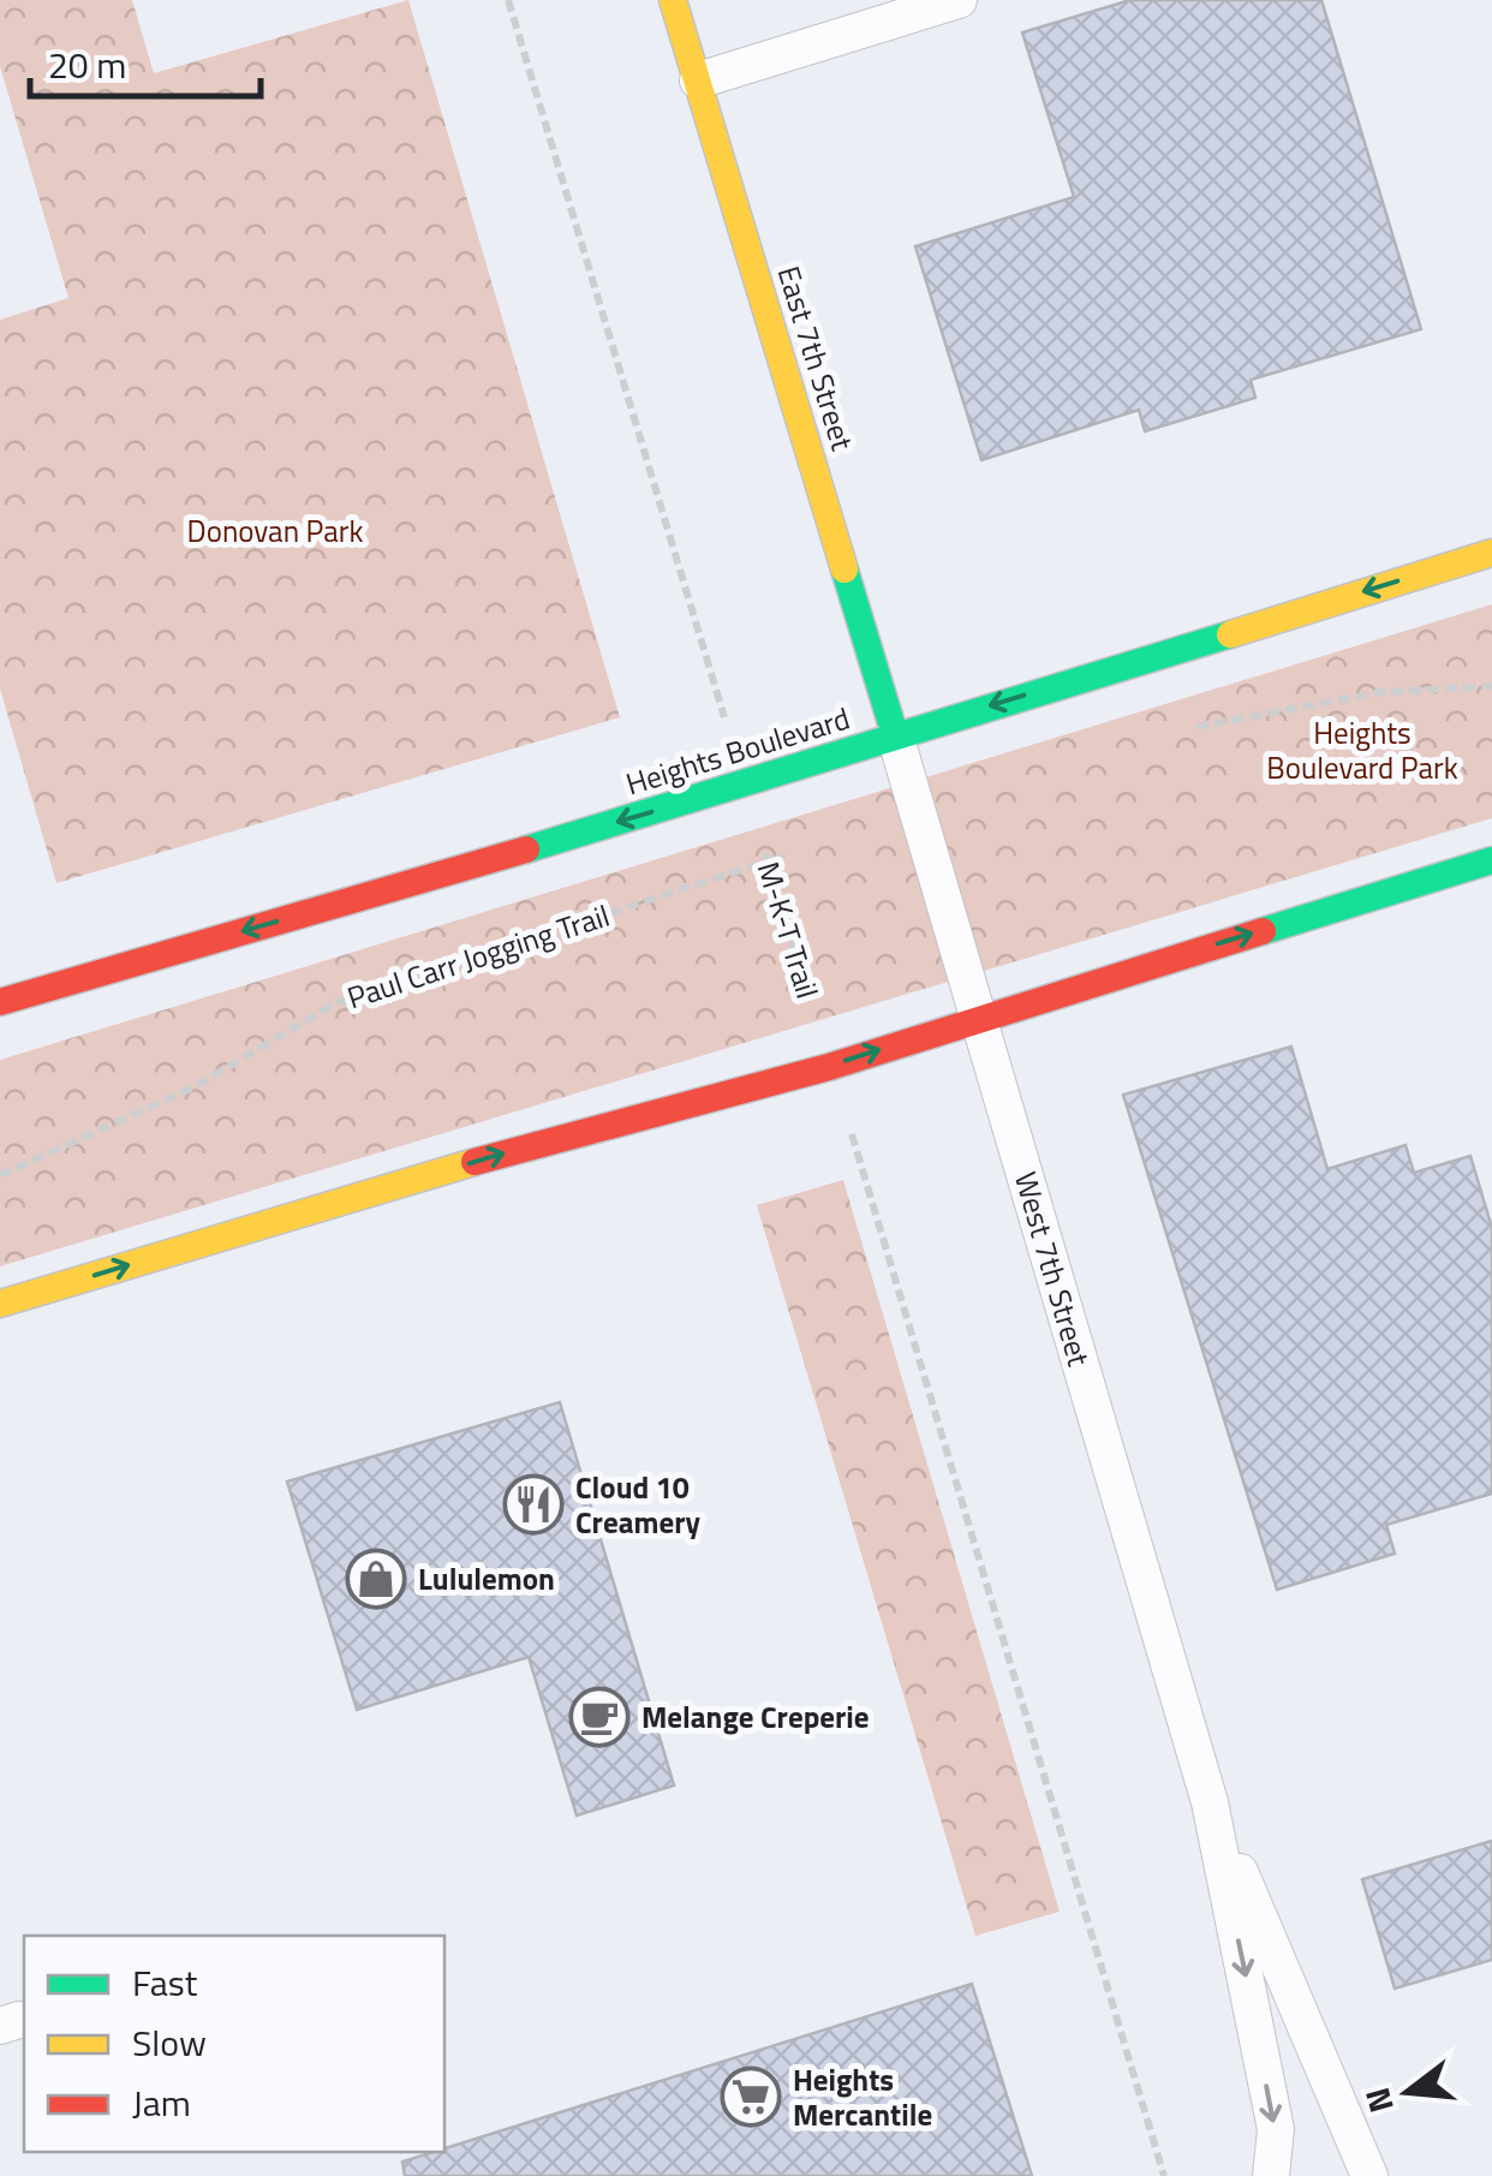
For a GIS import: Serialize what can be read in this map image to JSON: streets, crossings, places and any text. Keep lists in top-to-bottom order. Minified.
{"streets":{"main road":["East 7th Street","Heights Boulevard"],"lane":["West 7th Street"],"path":["M-K-T Trail","Paul Carr Jogging Trail"]},"crossings":[["East 7th Street","Heights Boulevard"],["East 7th Street","West 7th Street"],["Heights Boulevard","West 7th Street"],["M-K-T Trail","Paul Carr Jogging Trail"]],"one_way":["Heights Boulevard"],"parks":["Donovan Park","Heights Boulevard Park"],"places":{"restaurant":["Cloud 10 Creamery"],"shop":["Lululemon"],"cafe":["Melange Creperie"],"supermarket":["Heights Mercantile"]},"legend":["Fast","Slow","Jam"],"scale_bar":"20 m","north":"left"}
